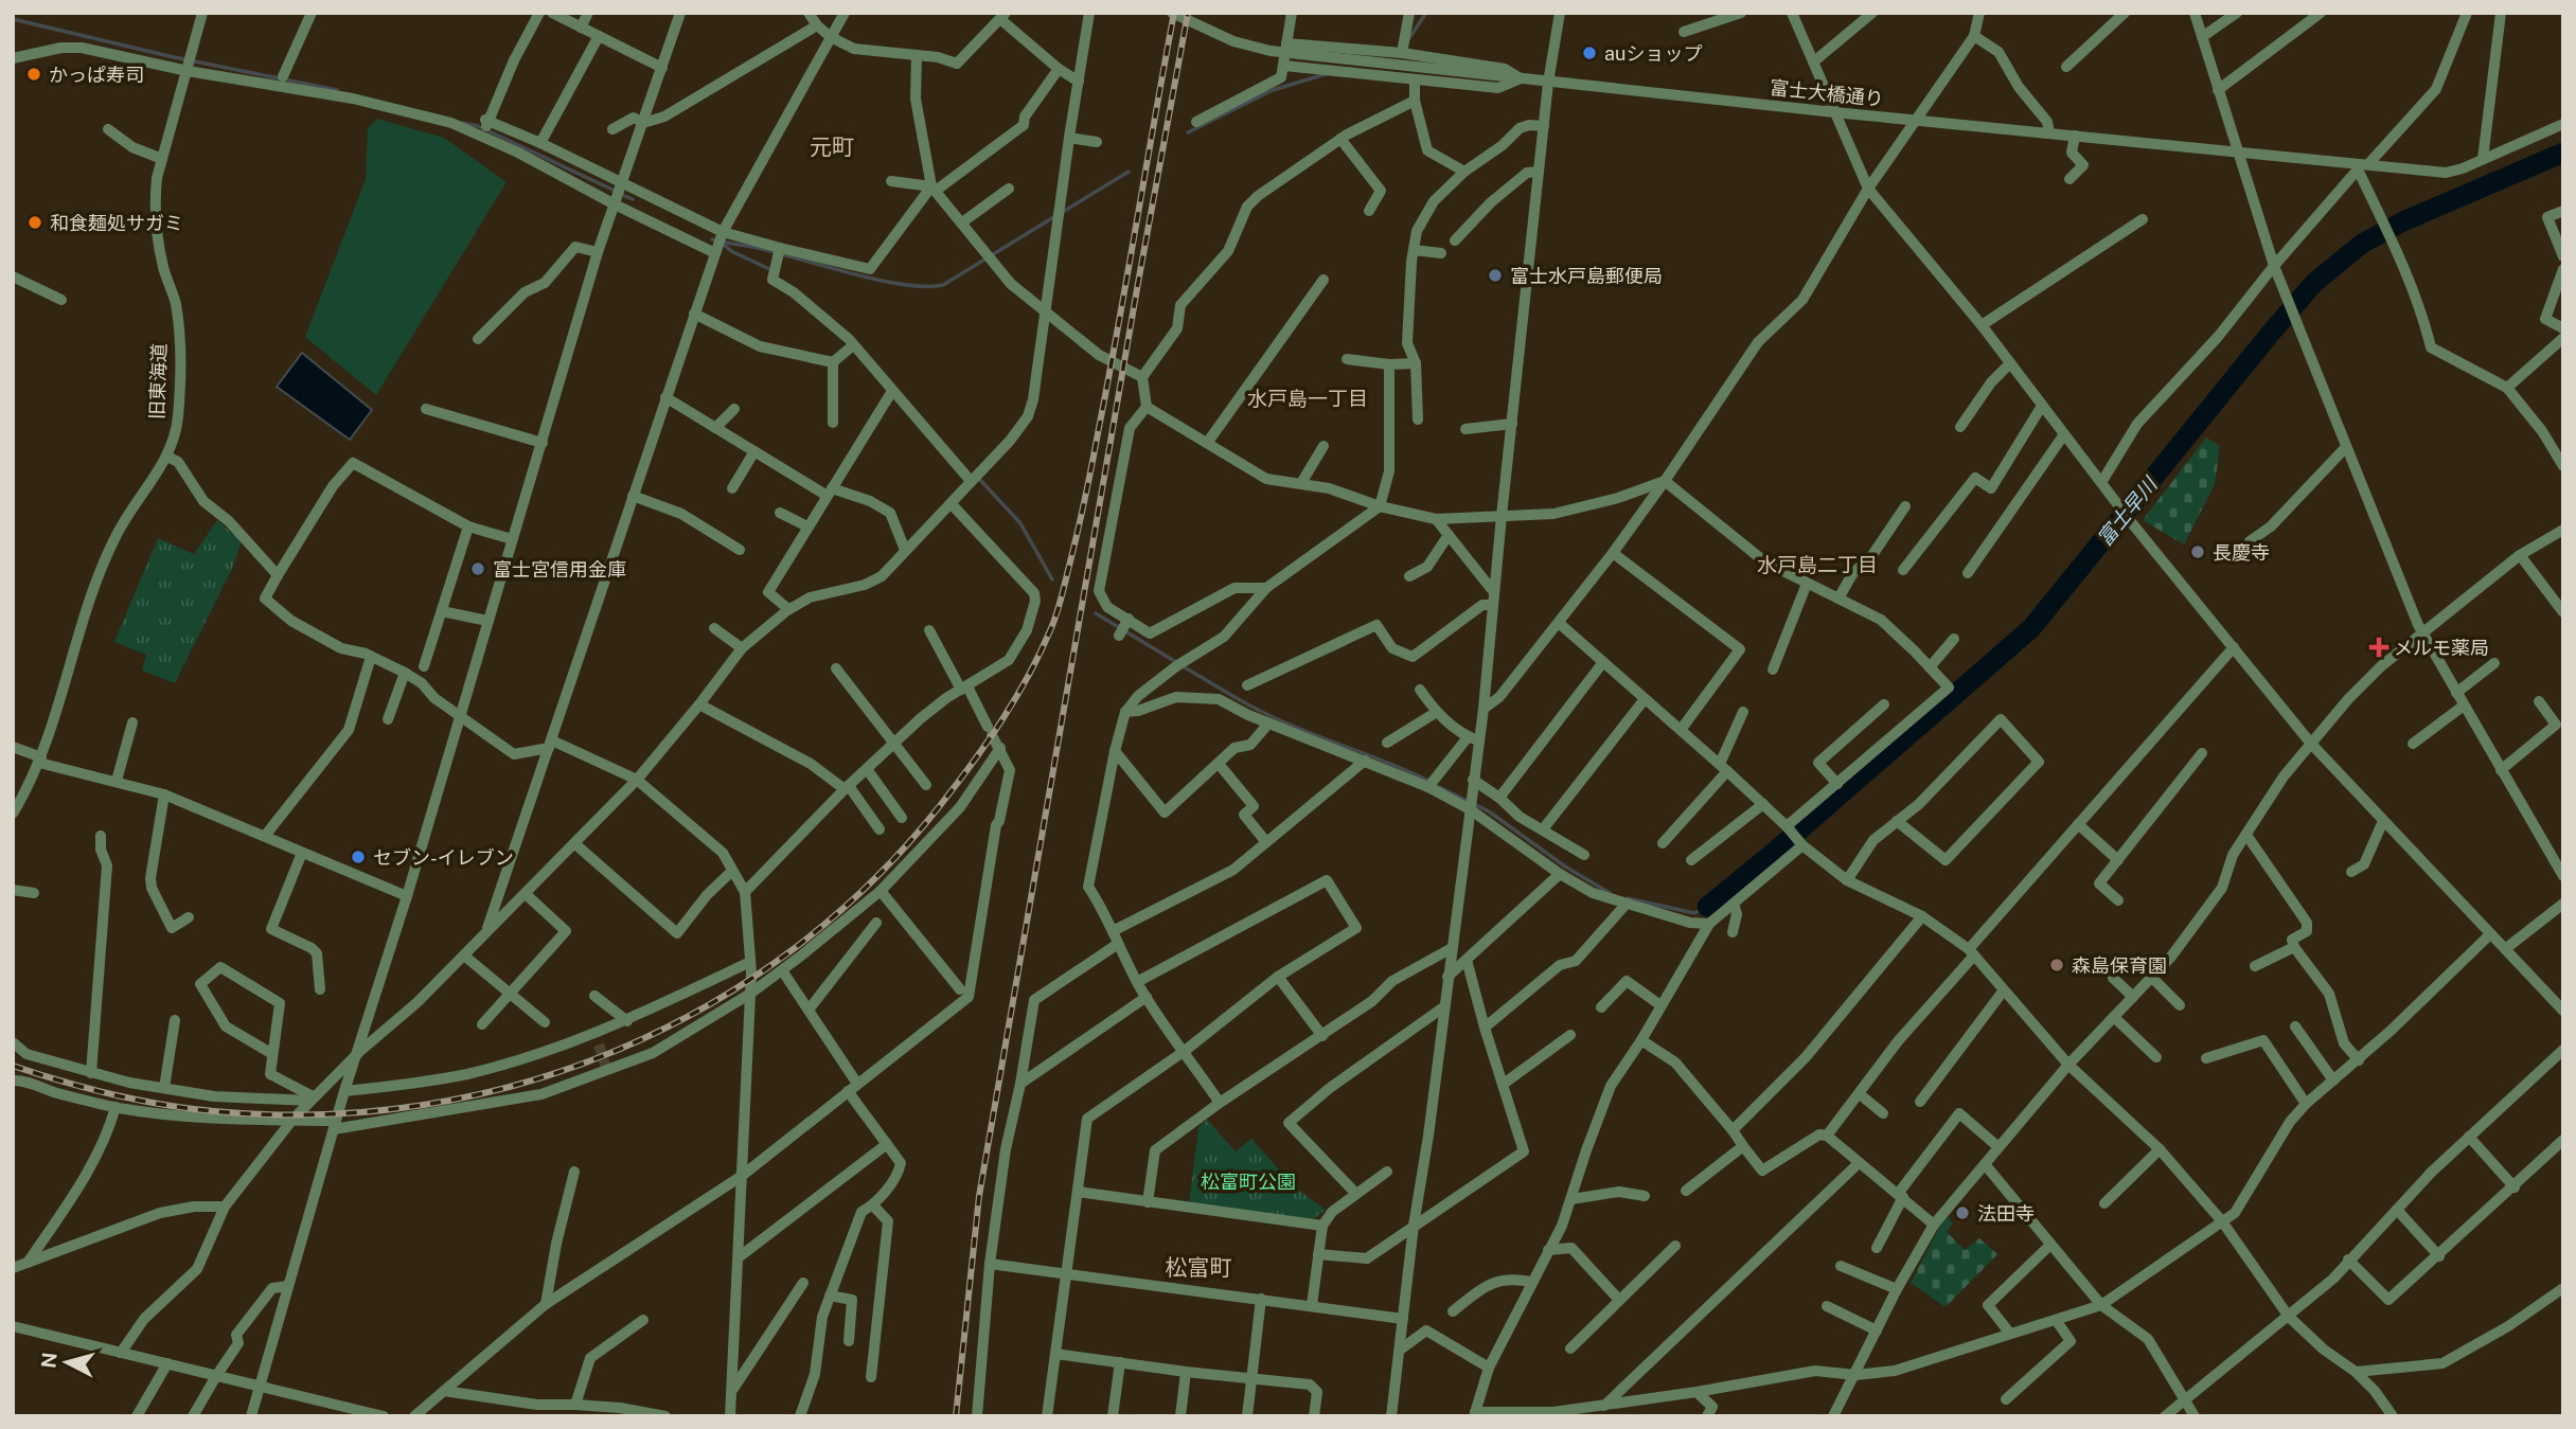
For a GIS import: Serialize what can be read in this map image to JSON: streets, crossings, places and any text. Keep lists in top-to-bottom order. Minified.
{"streets":{"street":["富士大橋通り","旧東海道"]},"districts":["元町","水戸島一丁目","水戸島二丁目","松富町"],"water":["富士早川"],"parks":["松富町公園"],"places":{"other":["auショップ","かっぱ寿司","和食麺処サガミ","富士水戸島郵便局","長慶寺","富士宮信用金庫","セブン-イレブン","森島保育園","法田寺"],"health":["メルモ薬局"]},"north":"left"}
